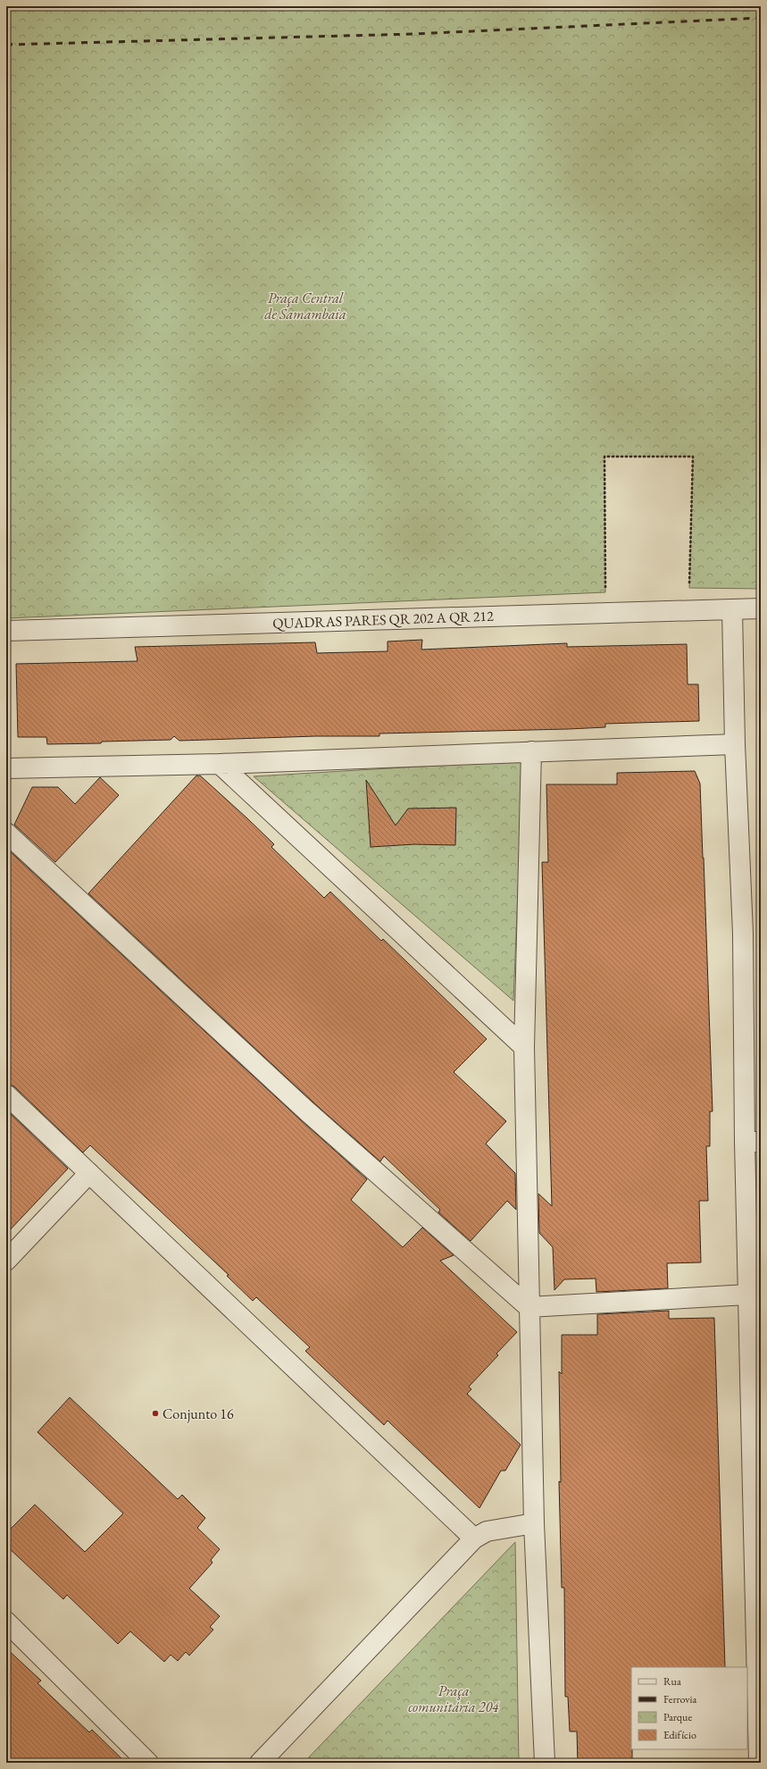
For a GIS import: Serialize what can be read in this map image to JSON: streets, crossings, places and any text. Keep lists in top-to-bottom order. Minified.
{"streets":{"street":["QUADRAS PARES QR 202 A QR 212"]},"parks":["Praça Central de Samambaia","Praça comunitária 204"],"places":["Conjunto 16"],"legend":["Rua","Ferrovia","Parque","Edifício"]}
